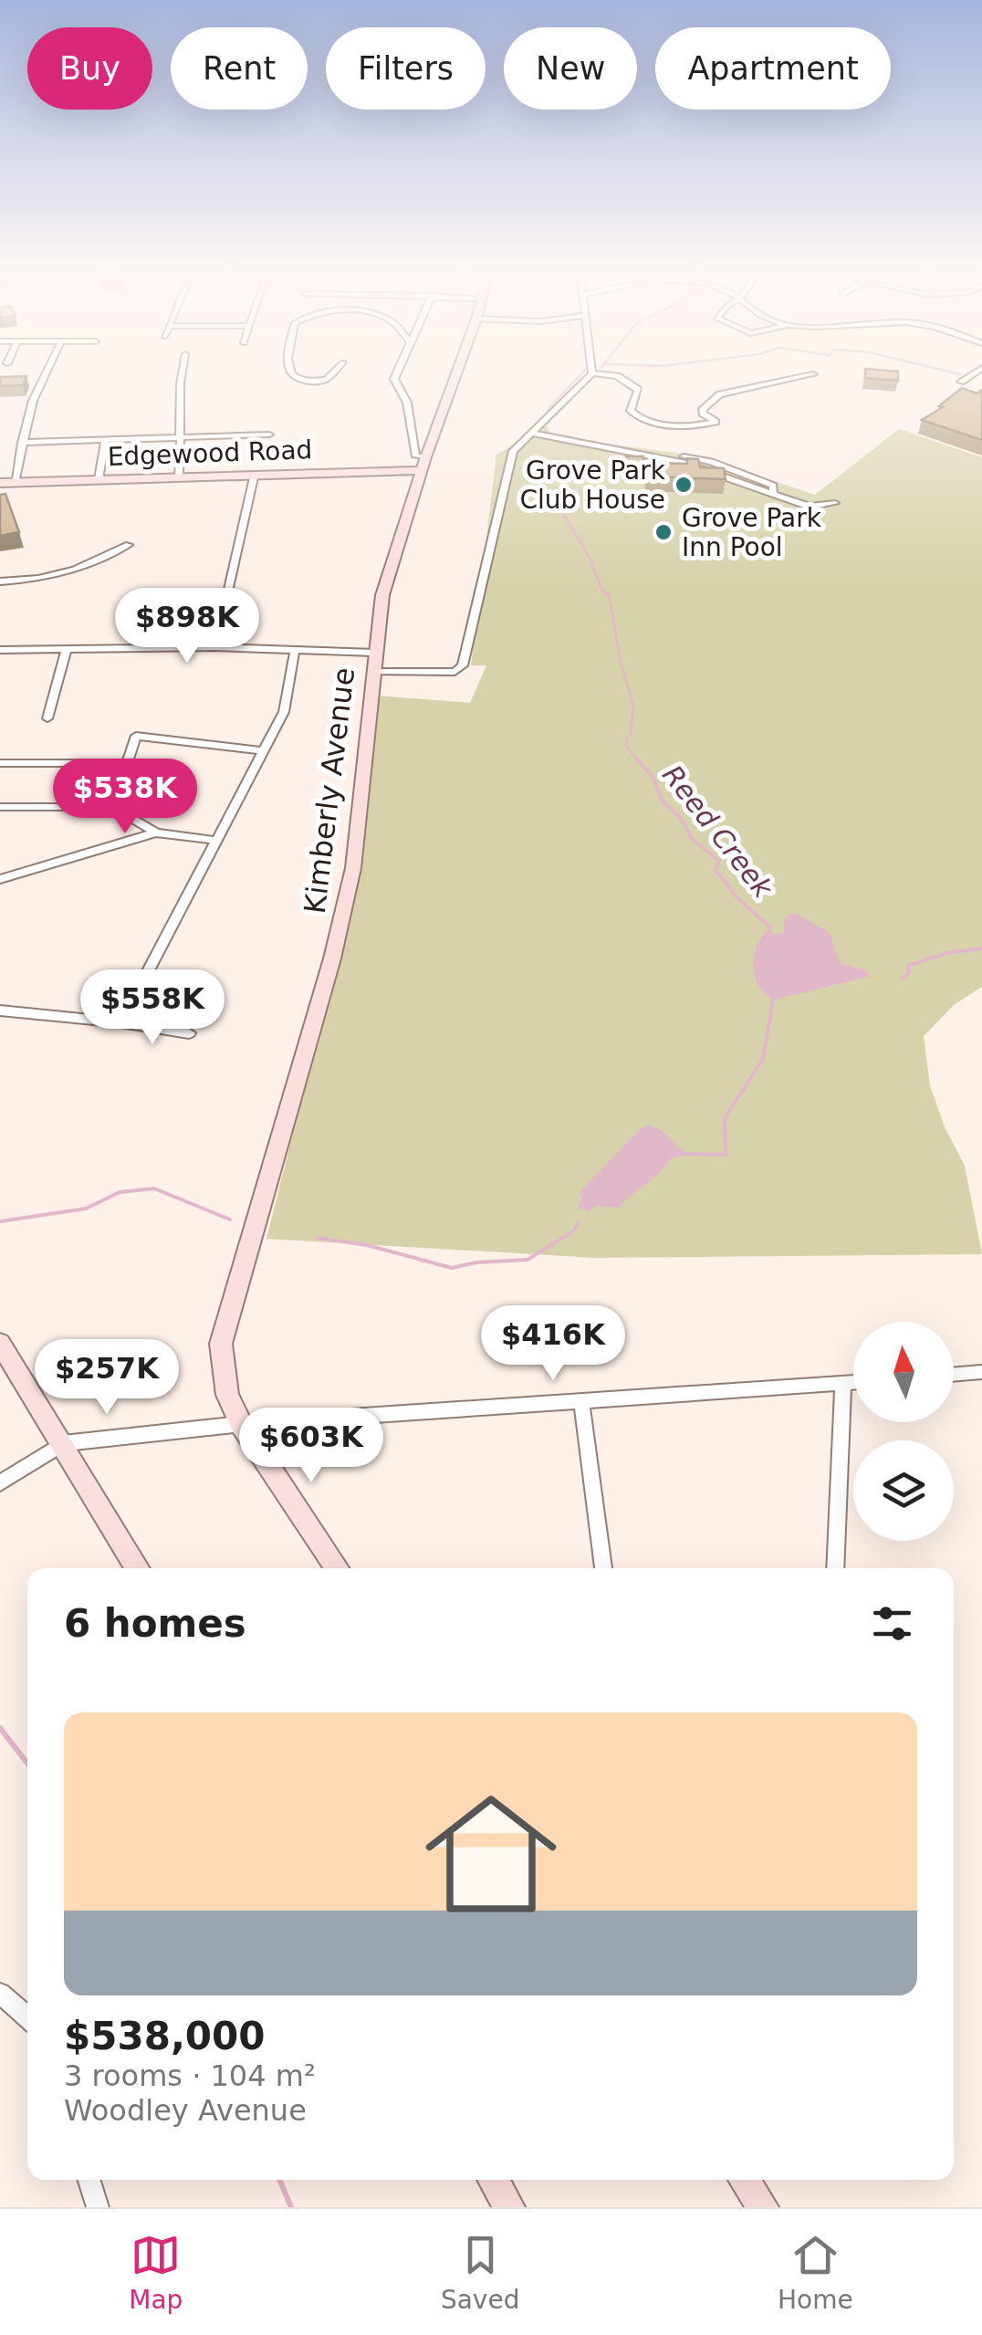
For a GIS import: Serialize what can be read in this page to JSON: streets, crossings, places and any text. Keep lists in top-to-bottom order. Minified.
{"streets":{"street":["Edgewood Road","Kimberly Avenue"]},"crossings":[["Edgewood Road","Kimberly Avenue"]],"water":["Reed Creek"],"places":["Grove Park Club House","Grove Park Inn Pool"],"north":"top","page":{"chip":["Buy","Rent","Filters","New","Apartment"],"price":["$898K","$538K","$558K","$416K","$257K","$603K"],"heading":"6 homes","list":[{"name":"$538,000","note":"3 rooms · 104 m² · Woodley Avenue"}],"tabs":["Map","Saved","Home"]}}
